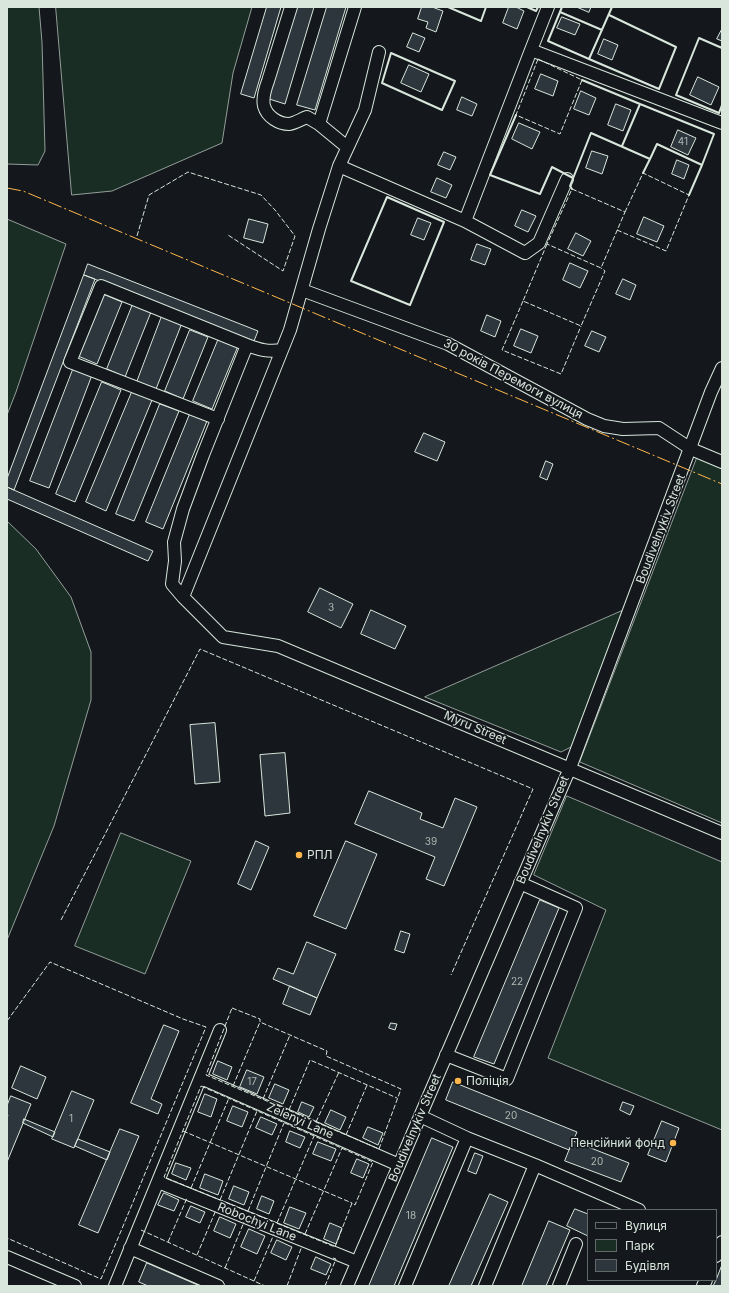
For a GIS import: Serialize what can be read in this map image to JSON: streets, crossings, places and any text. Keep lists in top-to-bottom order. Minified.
{"streets":{"street":["30 років Перемоги вулиця","Boudivelnykiv Street","Myru Street","Zelenyi Lane","Robochyi Lane"]},"crossings":[["30 років Перемоги вулиця","Boudivelnykiv Street"],["Boudivelnykiv Street","Myru Street"],["Boudivelnykiv Street","Zelenyi Lane"],["Boudivelnykiv Street","Robochyi Lane"]],"places":["РПЛ","Поліція","Пенсійний фонд"],"house_numbers":["41","3","39","22","17","20","1","20","18"],"legend":["Вулиця","Парк","Будівля"]}
